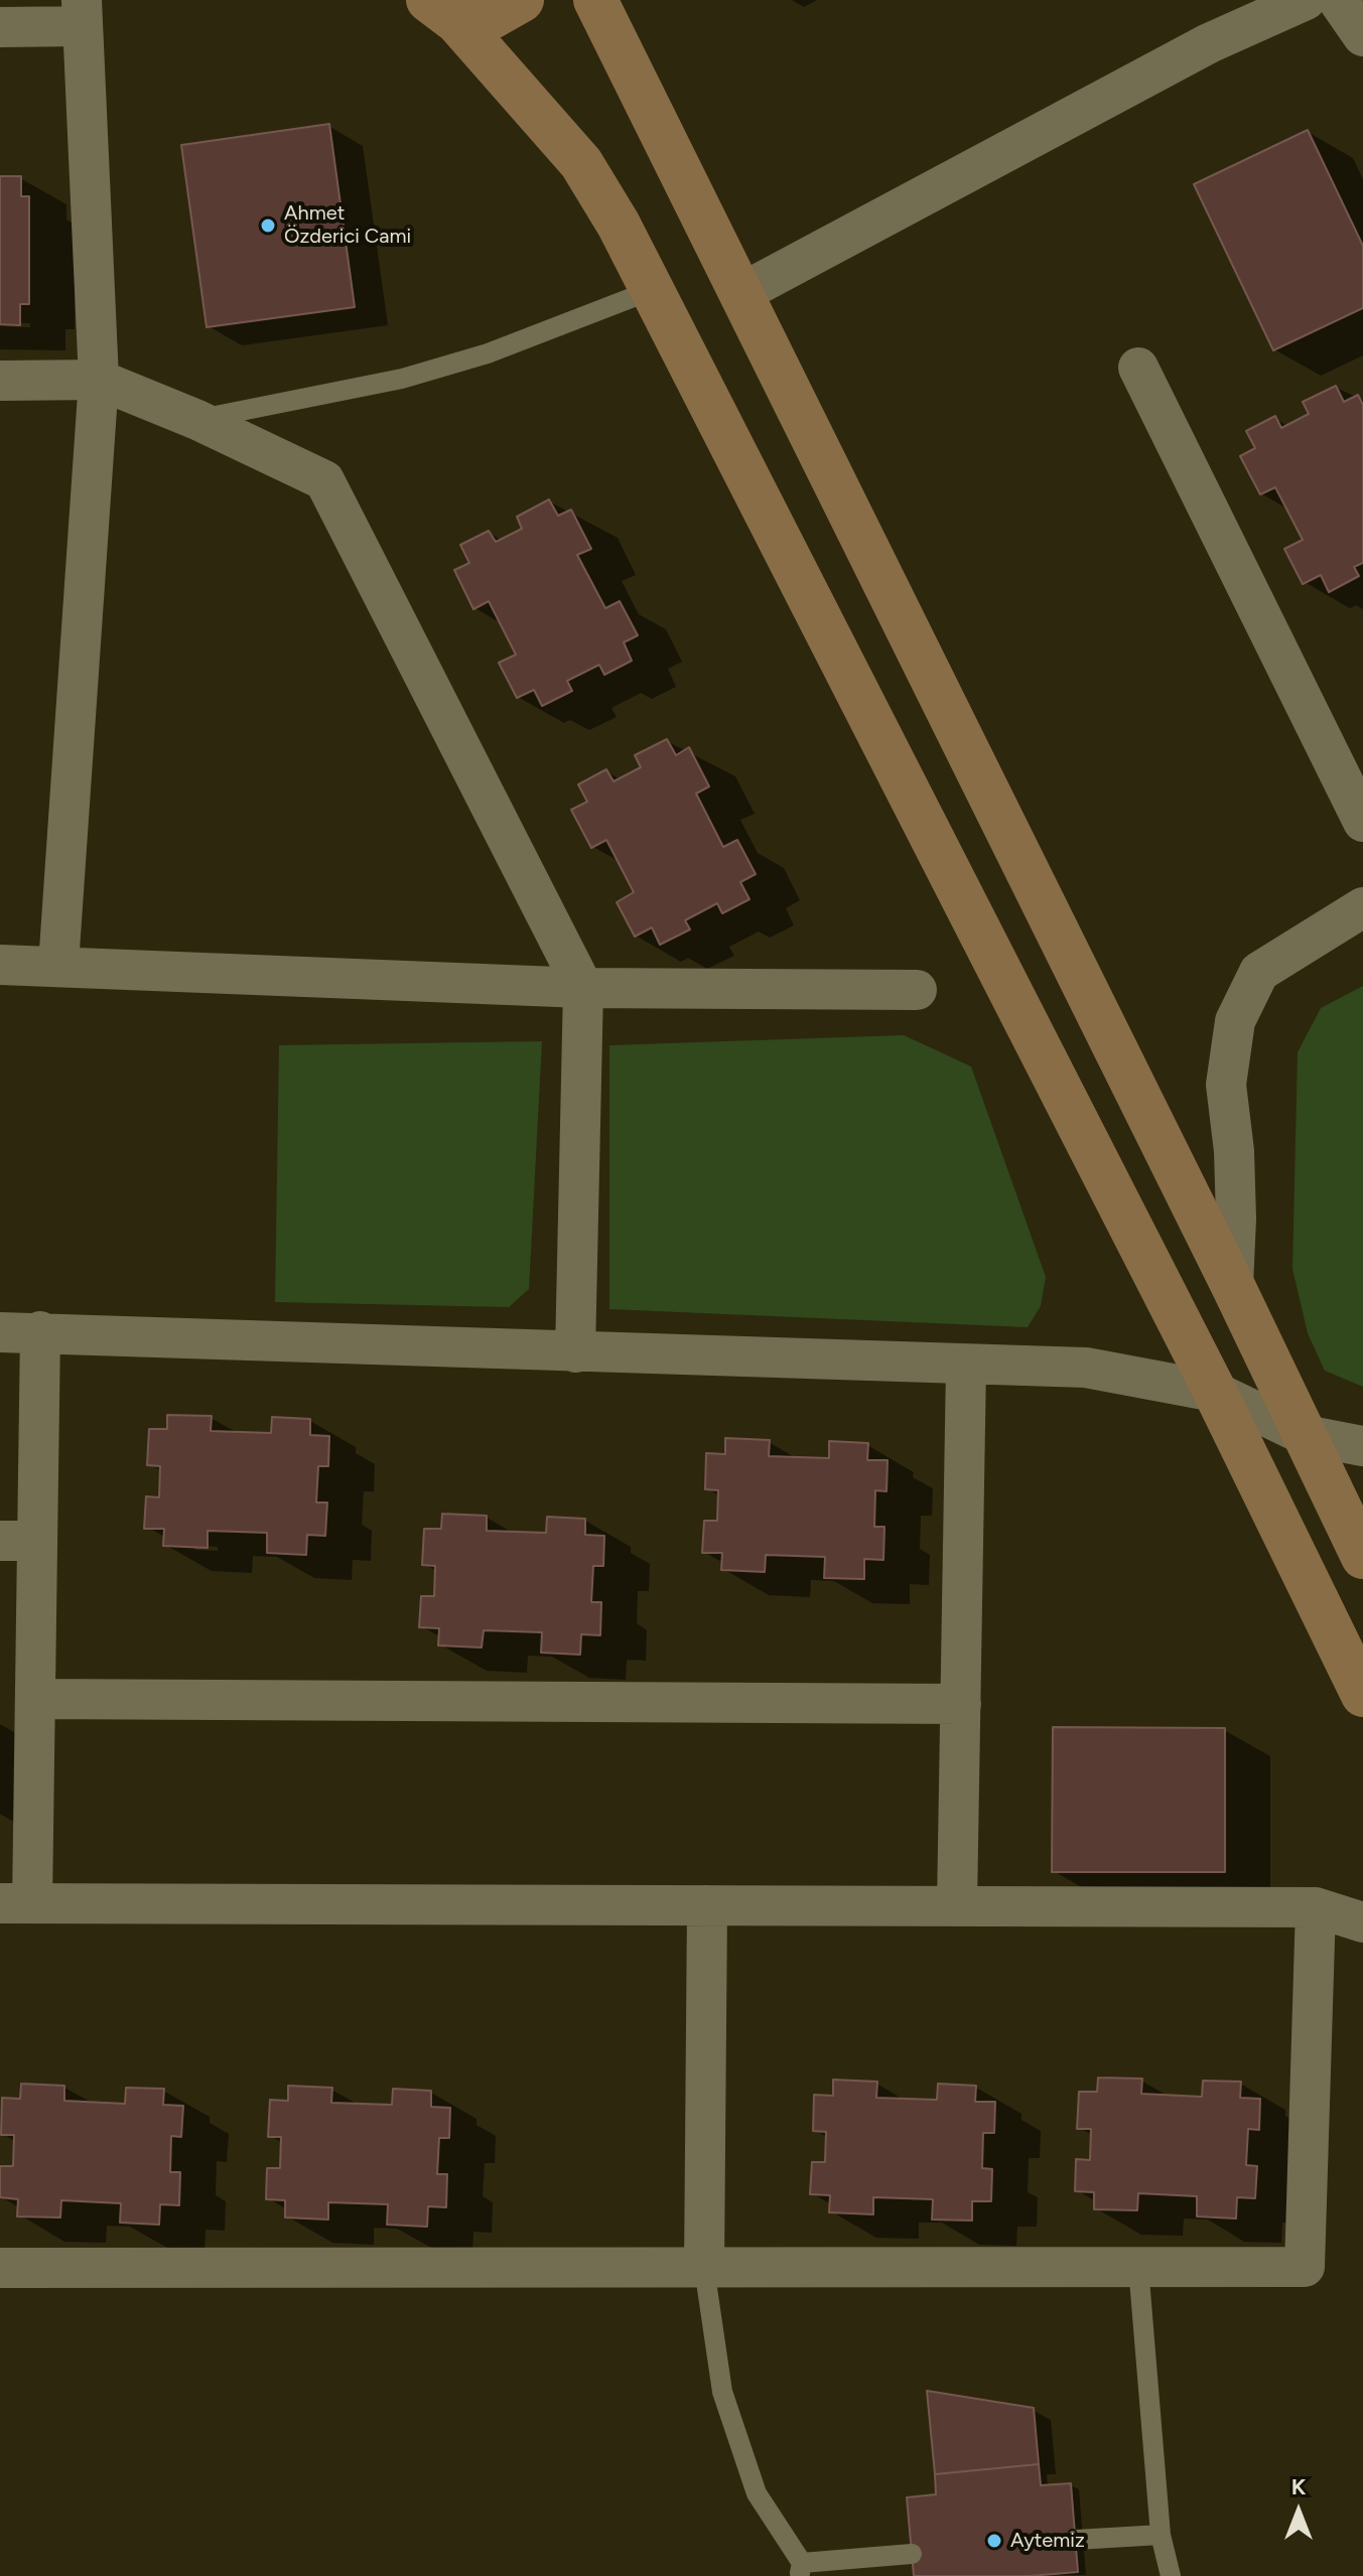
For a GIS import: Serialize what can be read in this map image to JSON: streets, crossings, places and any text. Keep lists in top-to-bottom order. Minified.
{"places":["Ahmet Özderici Cami","Aytemiz"],"north":"top"}
